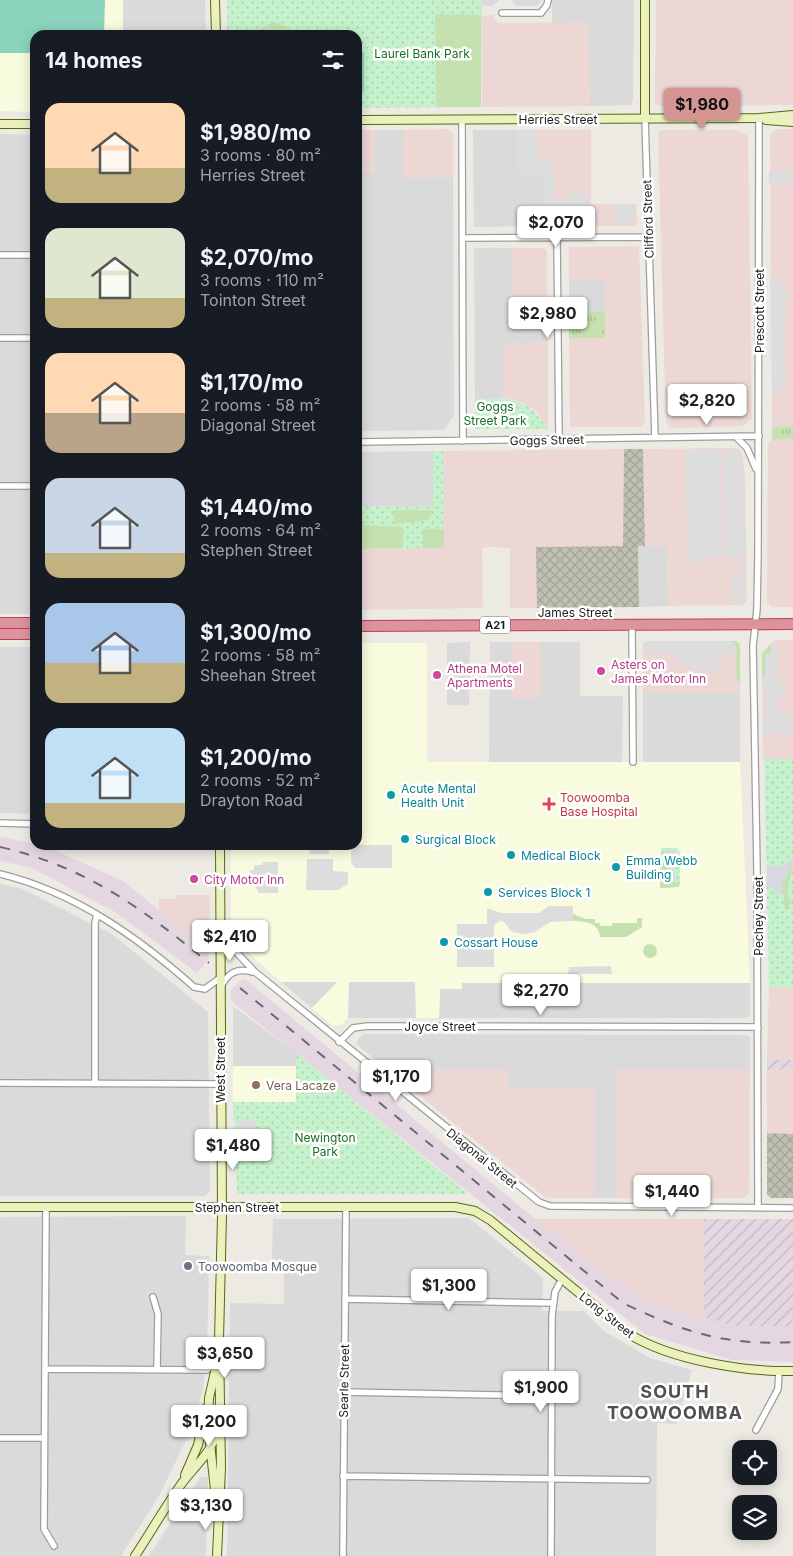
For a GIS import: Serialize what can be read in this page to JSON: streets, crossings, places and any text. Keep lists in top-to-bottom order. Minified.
{"streets":{"highway":["James Street","A21"],"main road":["Herries Street","Clifford Street","West Street","Stephen Street","Long Street"],"street":["Prescott Street","Goggs Street","Pechey Street","Joyce Street","Diagonal Street","Searle Street"]},"crossings":[["Herries Street","Clifford Street"],["Herries Street","Prescott Street"],["Clifford Street","Goggs Street"],["Prescott Street","Goggs Street"],["Prescott Street","James Street"],["Prescott Street","Pechey Street"],["James Street","Pechey Street"],["Pechey Street","Joyce Street"],["Pechey Street","Diagonal Street"],["Joyce Street","Diagonal Street"],["West Street","Diagonal Street"],["West Street","Stephen Street"],["Stephen Street","Long Street"],["Stephen Street","Searle Street"]],"districts":["SOUTH TOOWOOMBA"],"parks":["Laurel Bank Park","Goggs Street Park","Newington Park"],"places":{"other":["Asters on James Motor Inn","Athena Motel Apartments","Acute Mental Health Unit","Surgical Block","Medical Block","Emma Webb Building","City Motor Inn","Services Block 1","Cossart House","Vera Lacaze","Toowoomba Mosque"],"health":["Toowoomba Base Hospital"]},"page":{"heading":"14 homes","price":["$1,980","$2,070","$2,980","$2,820","$2,410","$2,270","$1,170","$1,480","$1,440","$1,300","$3,650","$1,900","$1,200","$3,130"],"list":[{"name":"$1,980/mo","note":"3 rooms · 80 m² · Herries Street"},{"name":"$2,070/mo","note":"3 rooms · 110 m² · Tointon Street"},{"name":"$1,170/mo","note":"2 rooms · 58 m² · Diagonal Street"},{"name":"$1,440/mo","note":"2 rooms · 64 m² · Stephen Street"},{"name":"$1,300/mo","note":"2 rooms · 58 m² · Sheehan Street"},{"name":"$1,200/mo","note":"2 rooms · 52 m² · Drayton Road"}]}}
